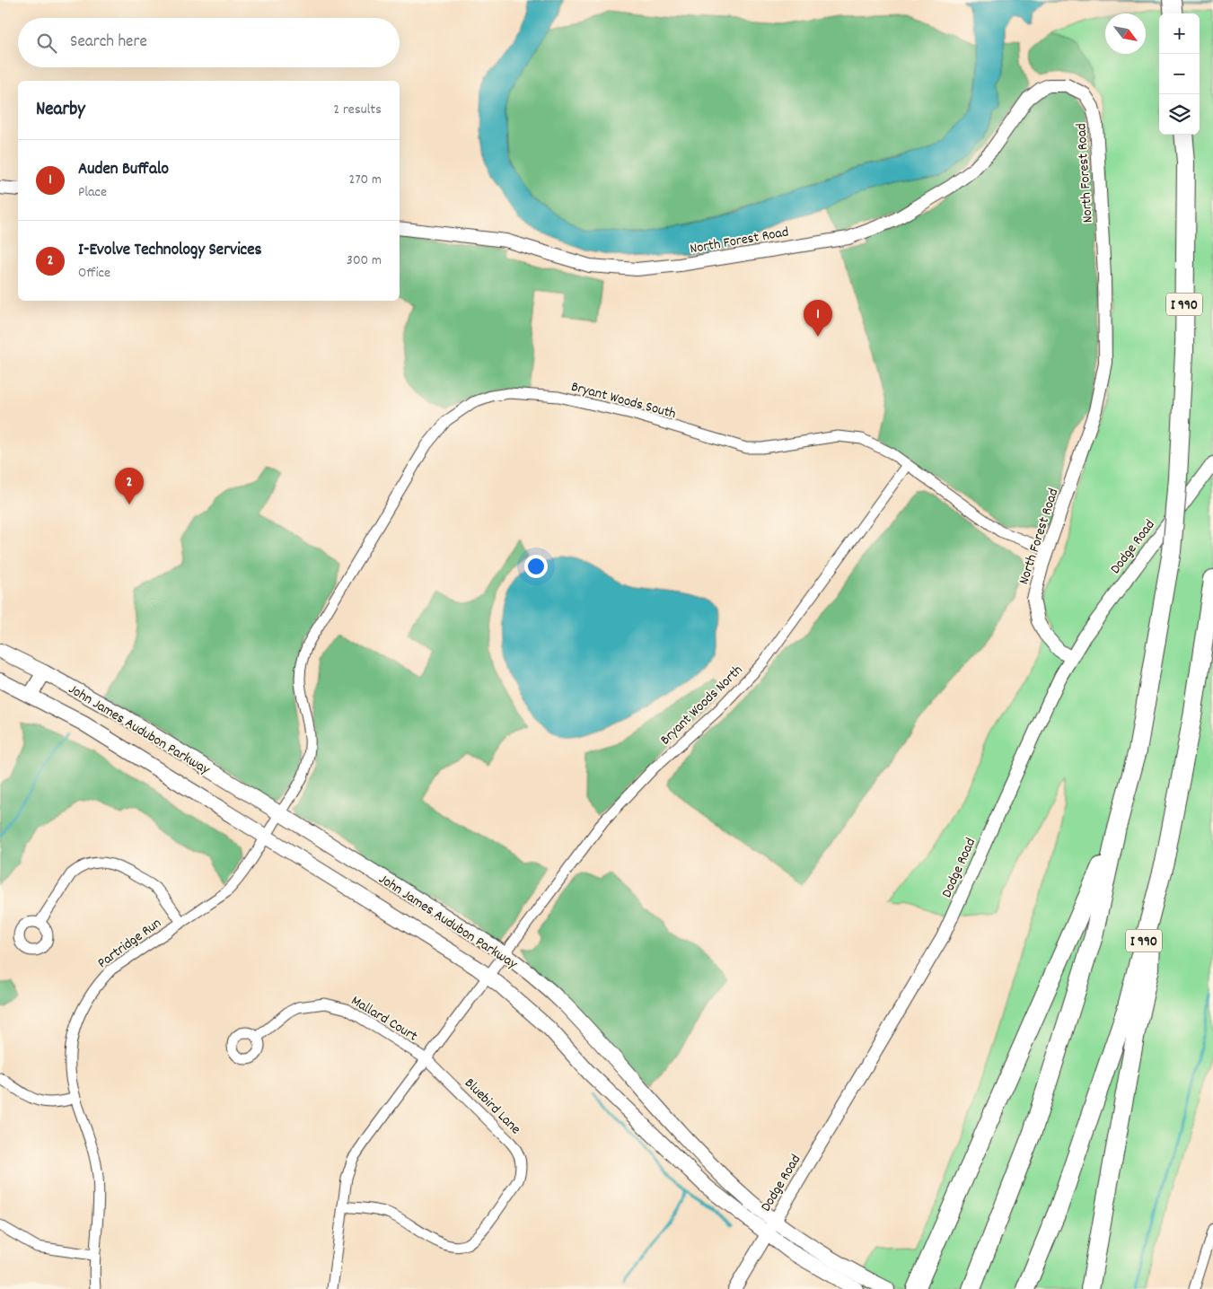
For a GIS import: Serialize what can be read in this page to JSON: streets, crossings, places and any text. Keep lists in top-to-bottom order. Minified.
{"streets":{"highway":["I 990"],"main road":["John James Audubon Parkway"],"street":["North Forest Road","Bryant Woods South","Dodge Road","Bryant Woods North","Partridge Run","Mallard Court","Bluebird Lane"]},"crossings":[["North Forest Road","Bryant Woods South"],["North Forest Road","Dodge Road"],["Bryant Woods South","Bryant Woods North"],["Bryant Woods South","John James Audubon Parkway"],["Bryant Woods South","Partridge Run"],["Dodge Road","John James Audubon Parkway"],["Bryant Woods North","John James Audubon Parkway"],["John James Audubon Parkway","Partridge Run"],["Mallard Court","Bluebird Lane"]],"north":"bottom right","page":{"map_buttons":["+","−"],"search":"Search here","heading":["Nearby","2 results"],"list":[{"mark":"1","name":"Auden Buffalo","note":"Place","value":"270 m"},{"mark":"2","name":"I-Evolve Technology Services","note":"Office","value":"300 m"}],"pins":["1","2"]}}
